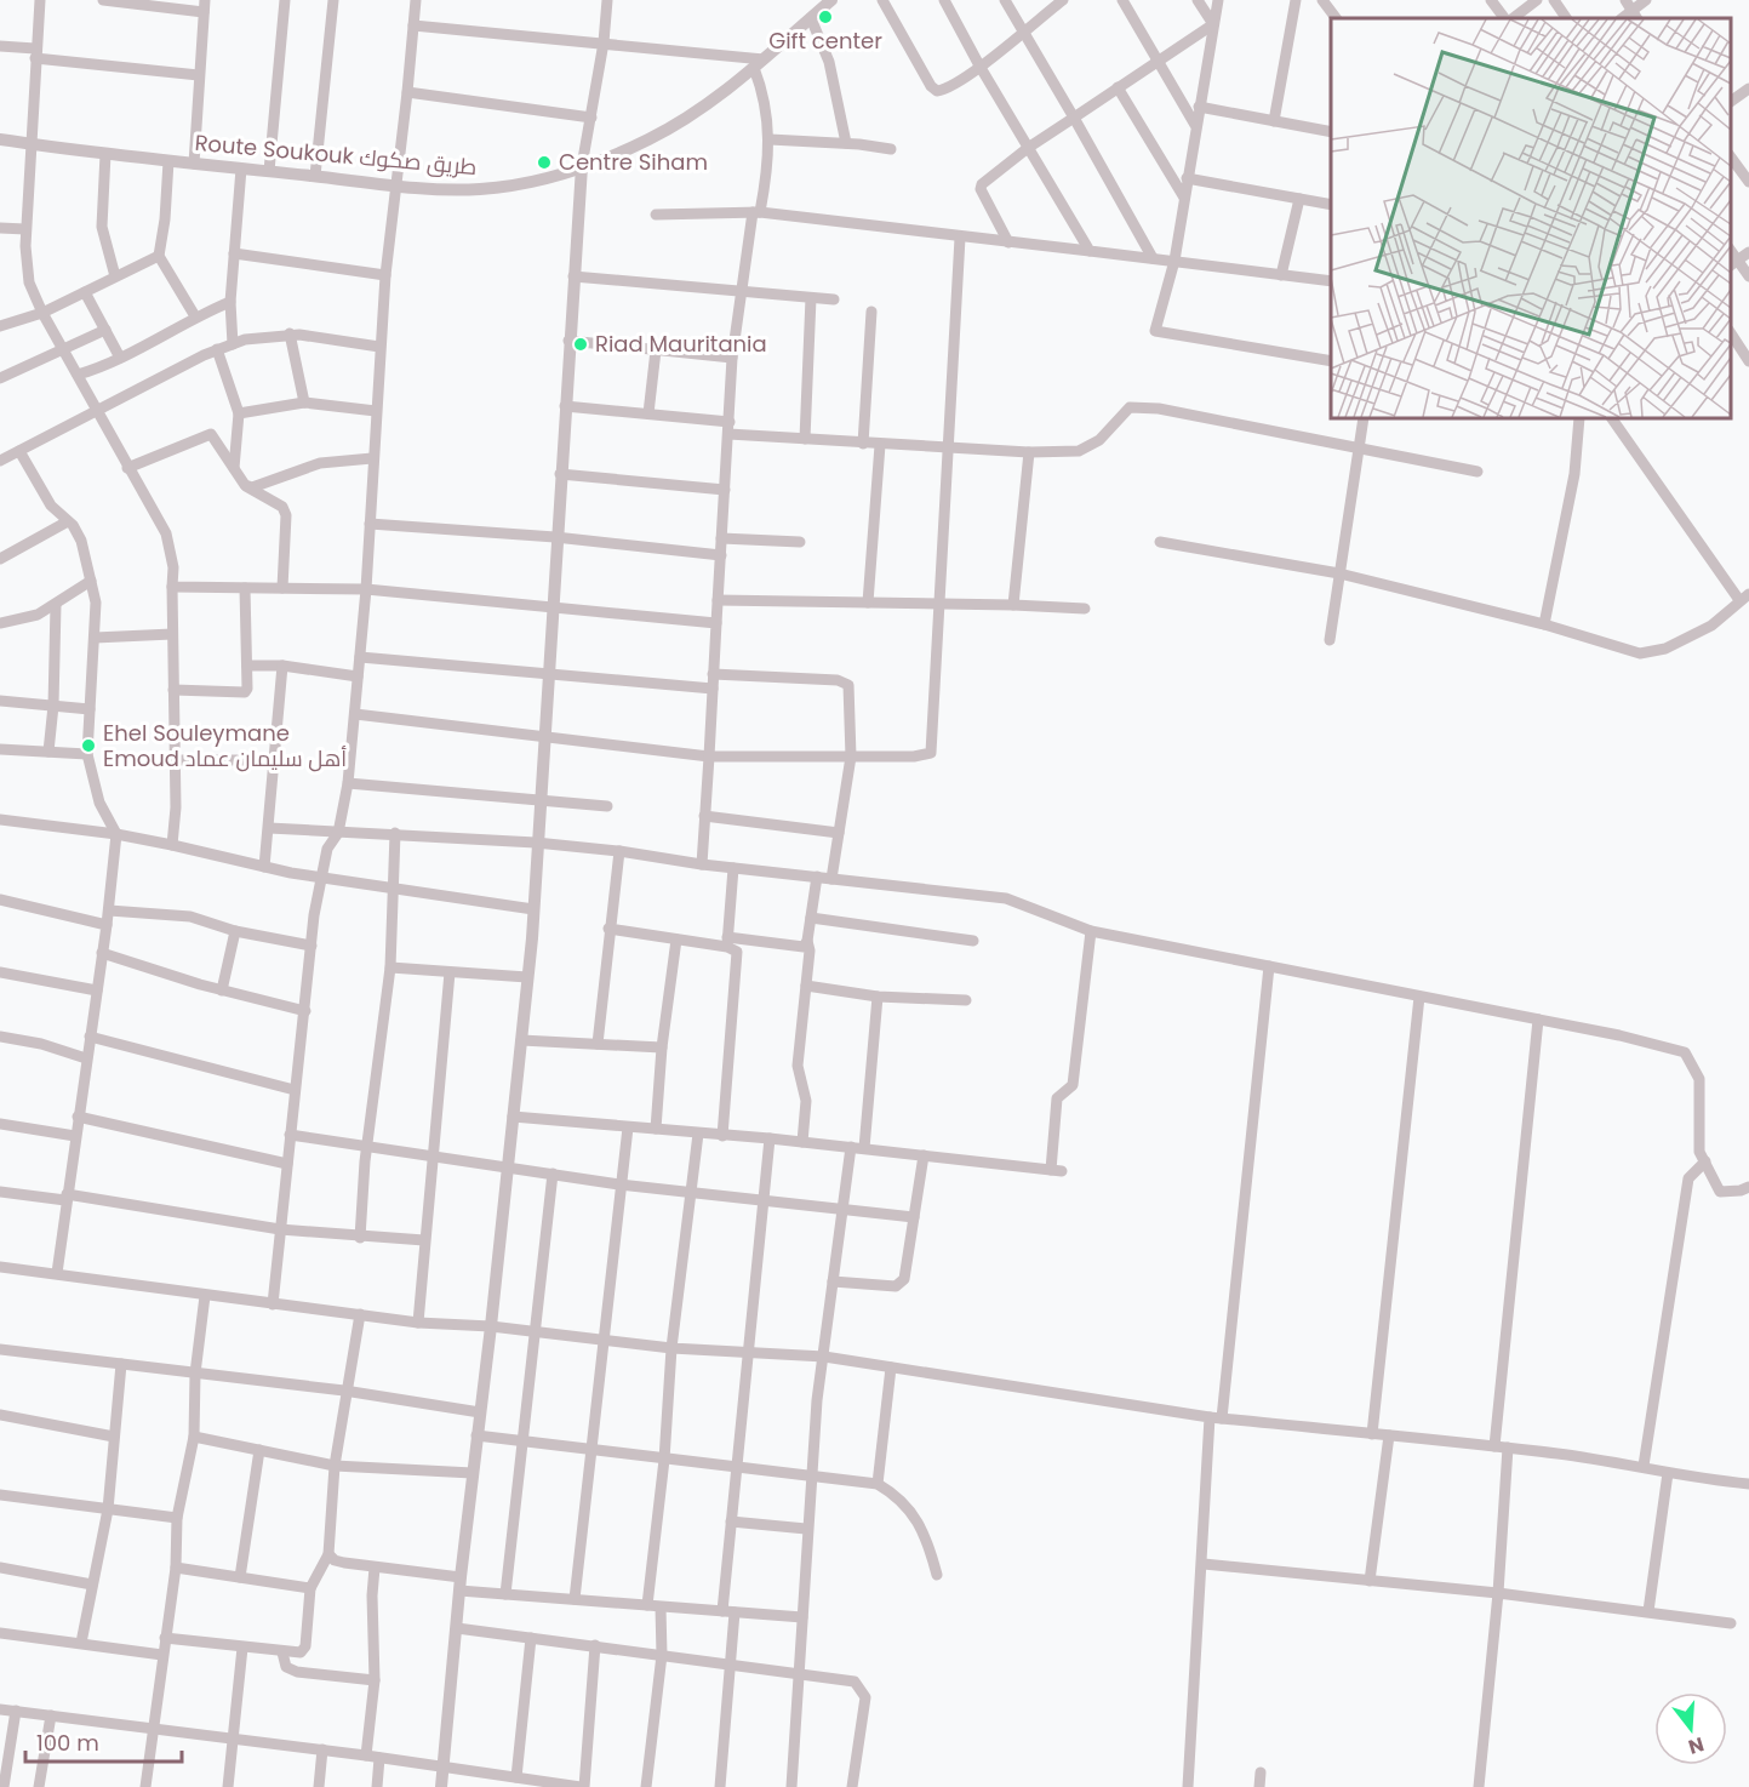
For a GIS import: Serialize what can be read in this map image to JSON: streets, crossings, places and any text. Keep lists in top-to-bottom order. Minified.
{"streets":{"street":["Route Soukouk طريق صكوك"]},"places":["Gift center","Centre Siham","Riad Mauritania","Ehel Souleymane Emoud أهل سليمان عماد"],"scale_bar":"100 m","north":"bottom"}
